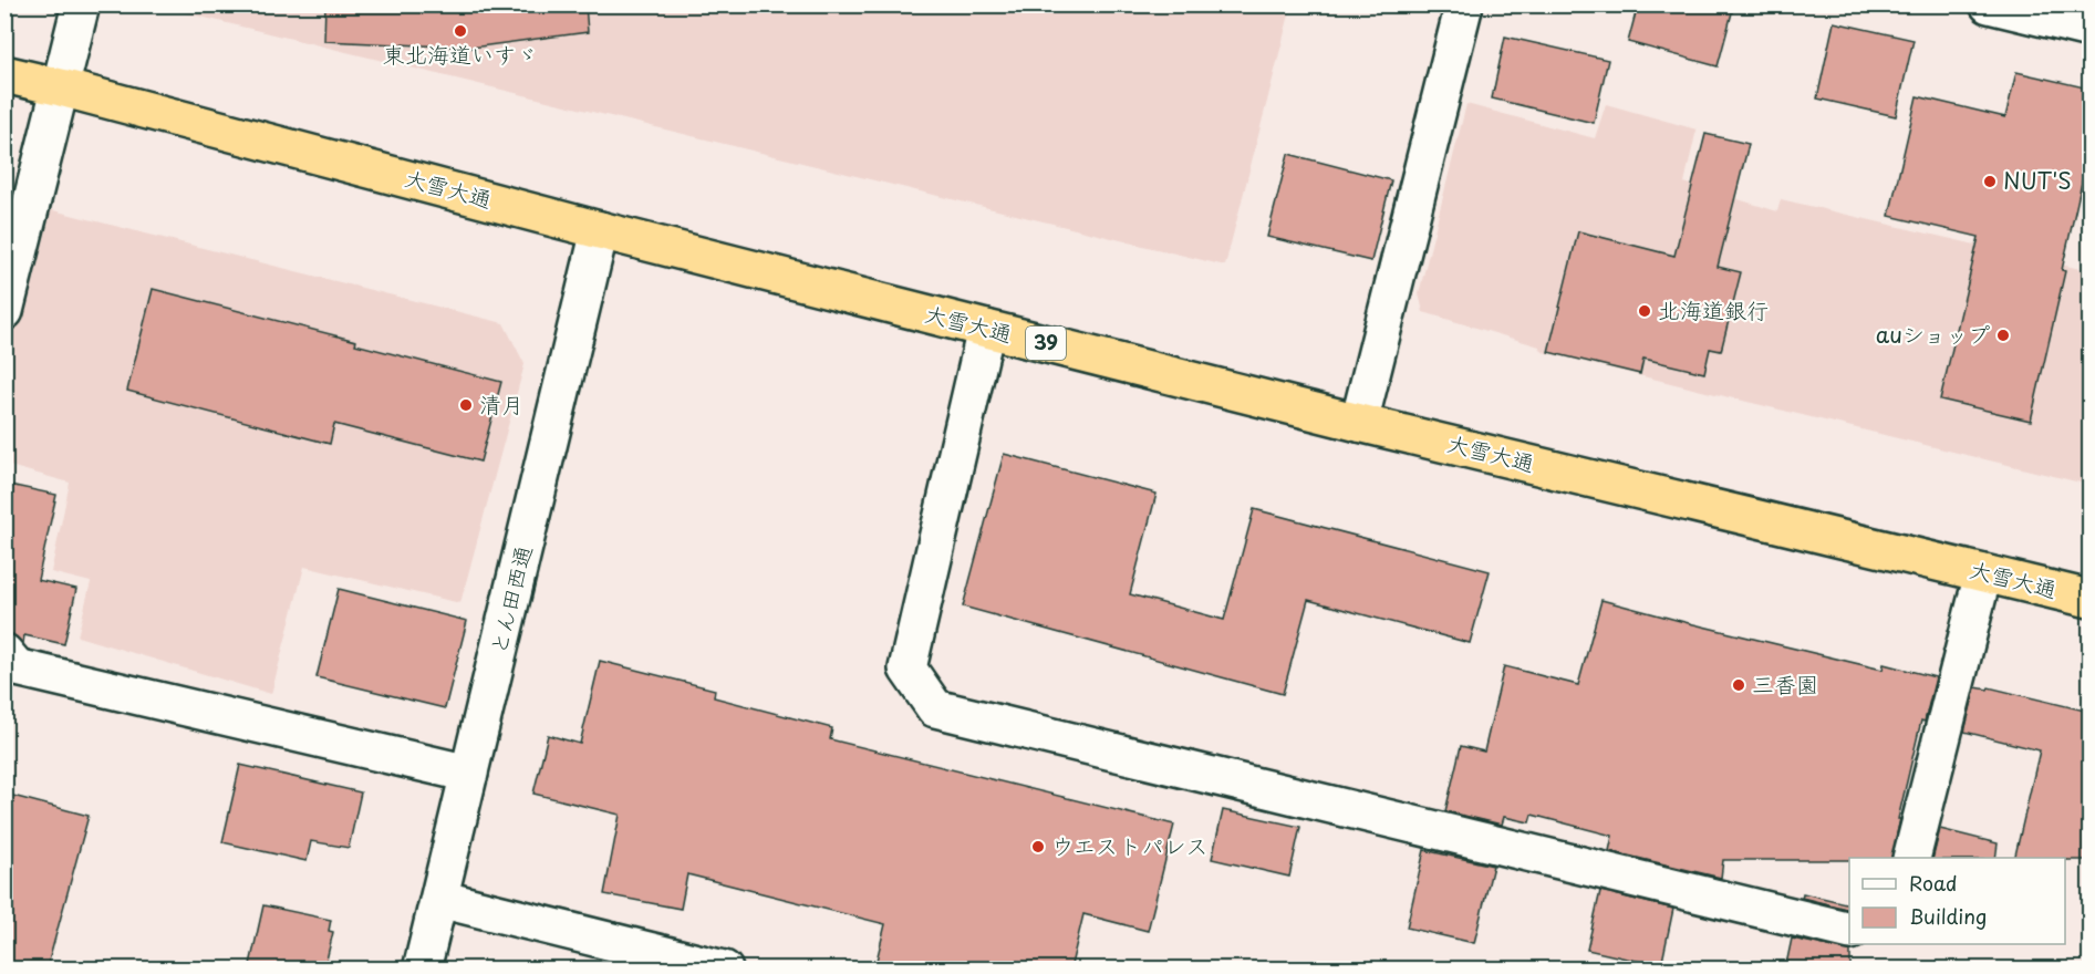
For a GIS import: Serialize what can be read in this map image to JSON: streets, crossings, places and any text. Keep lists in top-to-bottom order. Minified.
{"streets":{"highway":["大雪大通","39"],"street":["とん田西通"]},"crossings":[["大雪大通","とん田西通"]],"places":["東北海道いすゞ","NUT'S","北海道銀行","auショップ","清月","三香園","ウエストパレス"],"legend":["Road","Building"]}
